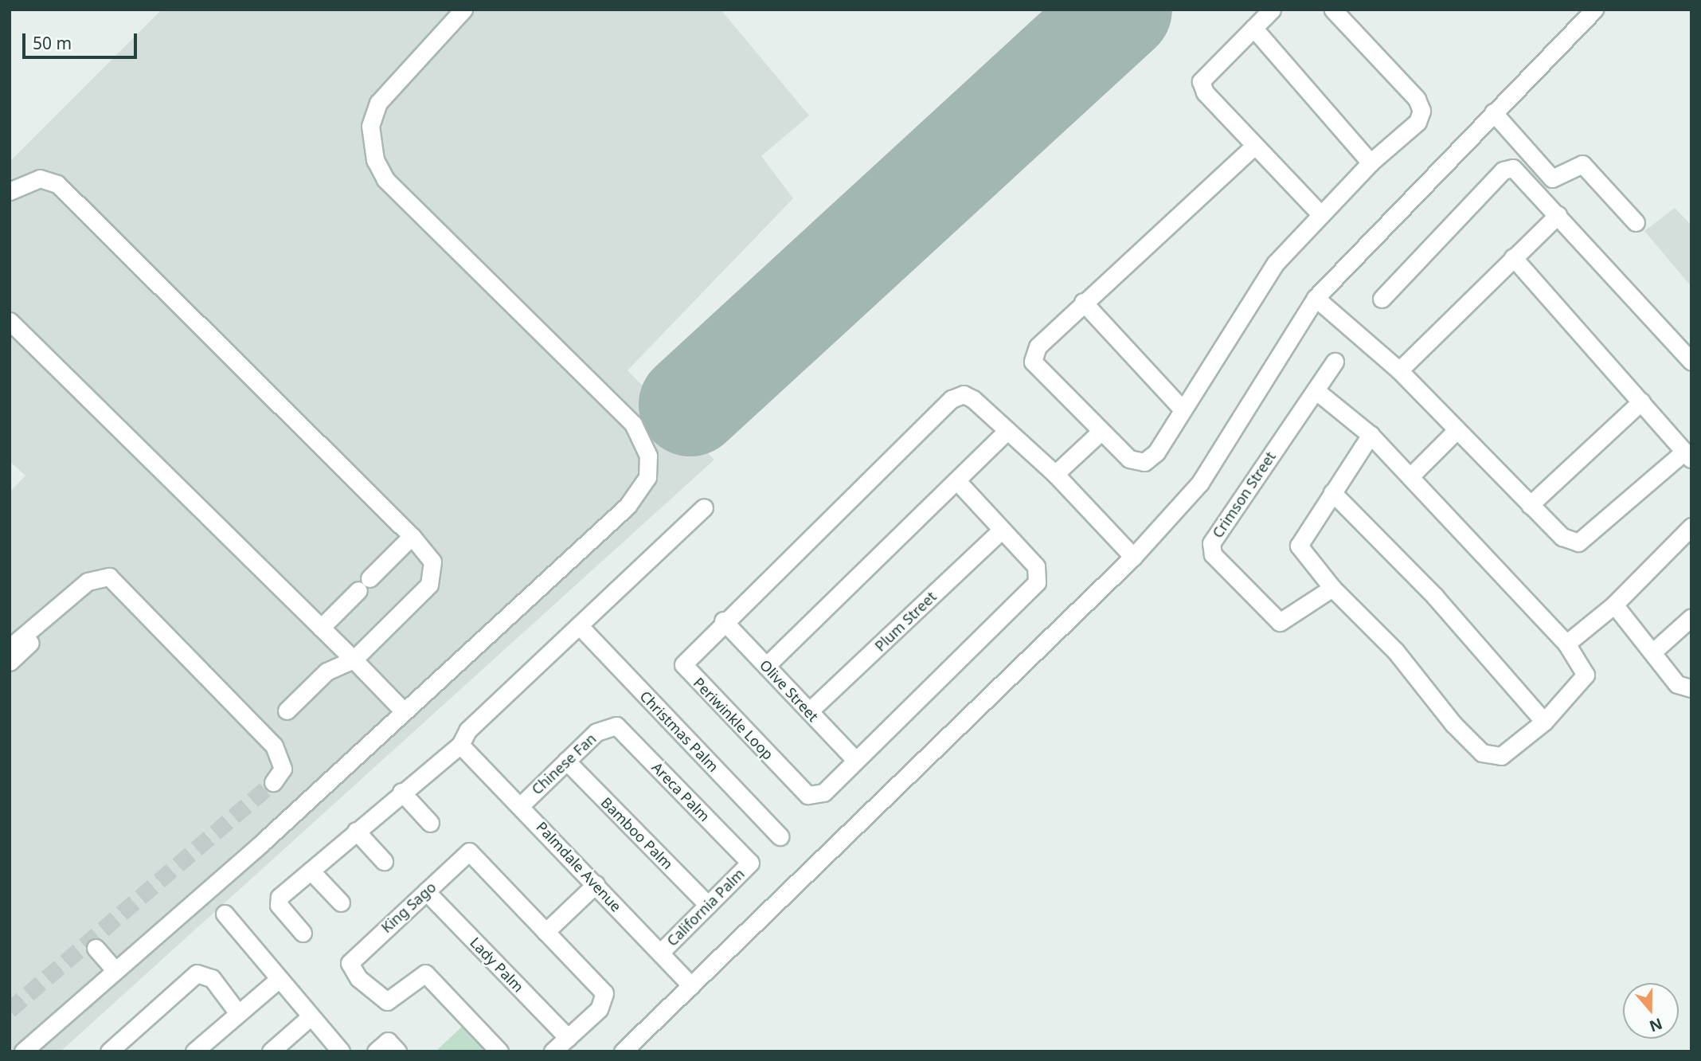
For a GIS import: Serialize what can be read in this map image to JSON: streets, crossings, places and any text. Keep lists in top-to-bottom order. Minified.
{"streets":{"street":["Crimson Street","Plum Street","Olive Street","Periwinkle Loop","Christmas Palm","Chinese Fan","Areca Palm","Bamboo Palm","Palmdale Avenue","King Sago","California Palm","Lady Palm"]},"crossings":[["Plum Street","Olive Street"],["Plum Street","Periwinkle Loop"],["Olive Street","Periwinkle Loop"],["Chinese Fan","Areca Palm"],["Chinese Fan","Bamboo Palm"],["Chinese Fan","Palmdale Avenue"],["Areca Palm","California Palm"],["Bamboo Palm","California Palm"],["Palmdale Avenue","California Palm"],["King Sago","Lady Palm"]],"scale_bar":"50 m","north":"bottom"}
